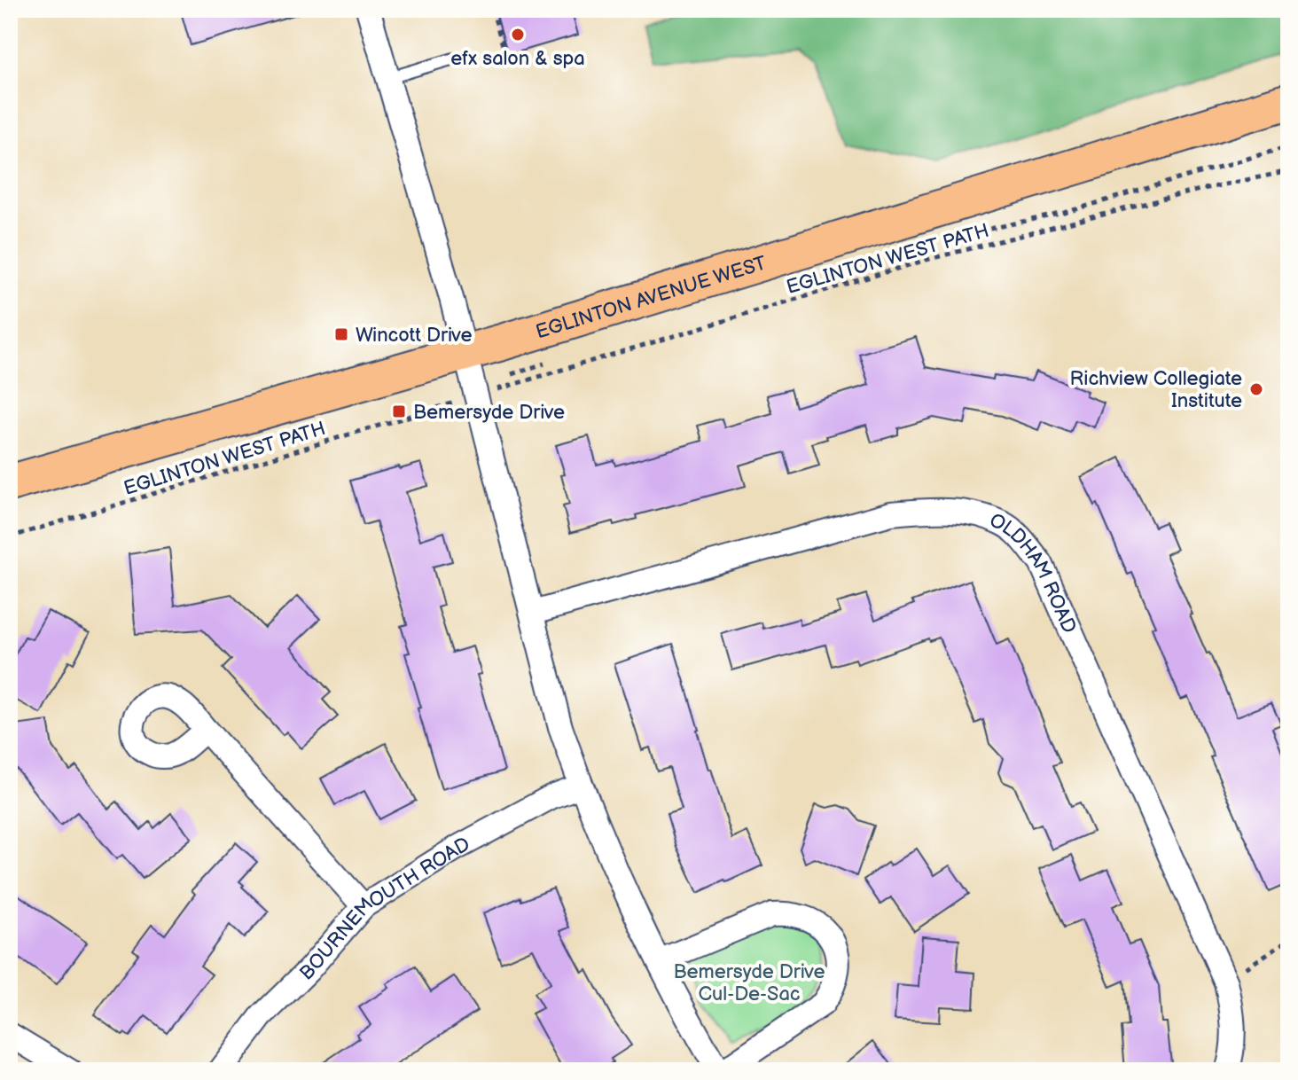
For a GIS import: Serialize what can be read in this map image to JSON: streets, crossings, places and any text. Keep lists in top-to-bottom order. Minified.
{"streets":{"main road":["EGLINTON AVENUE WEST"],"street":["OLDHAM ROAD","BOURNEMOUTH ROAD"],"path":["EGLINTON WEST PATH"]},"parks":["Bemersyde Drive Cul-De-Sac"],"places":{"other":["efx salon & spa","Richview Collegiate Institute"],"transit":["Wincott Drive","Bemersyde Drive"]}}
